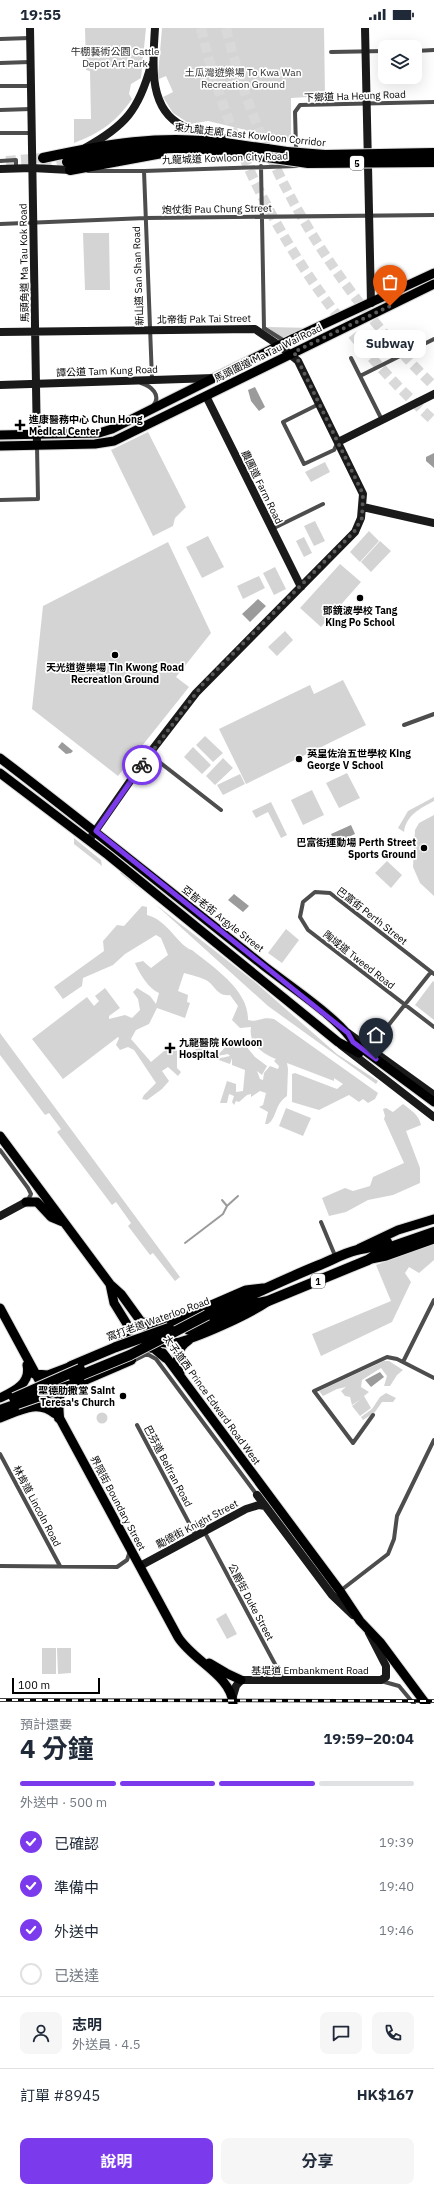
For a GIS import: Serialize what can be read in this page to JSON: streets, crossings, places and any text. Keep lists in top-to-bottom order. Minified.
{"streets":{"highway":["東九龍走廊 East Kowloon Corridor","5","1","窩打老道 Waterloo Road"],"main road":["馬頭圍道 Ma Tau Wai Road","亞皆老街 Argyle Street","太子道西 Prince Edward Road West","界限街 Boundary Street"],"street":["下鄉道 Ha Heung Road","九龍城道 Kowloon City Road","炮仗街 Pau Chung Street","馬頭角道 Ma Tau Kok Road","新山道 San Shan Road","北帝街 Pak Tai Street","譚公道 Tam Kung Road","農圃道 Farm Road","巴富街 Perth Street","陶域道 Tweed Road","巴芬道 Belfran Road","林肯道 Lincoln Road","勵德街 Knight Street","公爵街 Duke Street","基堤道 Embankment Road"]},"crossings":[["下鄉道 Ha Heung Road","九龍城道 Kowloon City Road"],["東九龍走廊 East Kowloon Corridor","九龍城道 Kowloon City Road"],["東九龍走廊 East Kowloon Corridor","5"],["九龍城道 Kowloon City Road","5"],["九龍城道 Kowloon City Road","馬頭角道 Ma Tau Kok Road"],["九龍城道 Kowloon City Road","新山道 San Shan Road"],["炮仗街 Pau Chung Street","馬頭角道 Ma Tau Kok Road"],["炮仗街 Pau Chung Street","新山道 San Shan Road"],["馬頭角道 Ma Tau Kok Road","北帝街 Pak Tai Street"],["馬頭角道 Ma Tau Kok Road","馬頭圍道 Ma Tau Wai Road"],["馬頭角道 Ma Tau Kok Road","譚公道 Tam Kung Road"],["新山道 San Shan Road","北帝街 Pak Tai Street"],["新山道 San Shan Road","譚公道 Tam Kung Road"],["馬頭圍道 Ma Tau Wai Road","譚公道 Tam Kung Road"],["馬頭圍道 Ma Tau Wai Road","農圃道 Farm Road"],["巴富街 Perth Street","亞皆老街 Argyle Street"],["巴富街 Perth Street","陶域道 Tweed Road"],["窩打老道 Waterloo Road","太子道西 Prince Edward Road West"],["窩打老道 Waterloo Road","界限街 Boundary Street"],["太子道西 Prince Edward Road West","勵德街 Knight Street"],["太子道西 Prince Edward Road West","基堤道 Embankment Road"],["巴芬道 Belfran Road","勵德街 Knight Street"],["界限街 Boundary Street","勵德街 Knight Street"],["界限街 Boundary Street","基堤道 Embankment Road"],["勵德街 Knight Street","公爵街 Duke Street"],["公爵街 Duke Street","基堤道 Embankment Road"]],"parks":["牛棚藝術公園 Cattle Depot Art Park","土瓜灣遊樂場 To Kwa Wan Recreation Ground"],"places":{"other":["Subway","鄧鏡波學校 Tang King Po School","天光道遊樂場 Tin Kwong Road Recreation Ground","英皇佐治五世學校 King George V School","巴富街運動場 Perth Street Sports Ground","聖德肋撒堂 Saint Teresa's Church"],"health":["進康醫務中心 Chun Hong Medical Center","九龍醫院 Kowloon Hospital"]},"scale_bar":"100 m","page":{"status":"19:55","bubble":"Subway","scale":"100 m","heading":["4 分鐘","預計還要","19:59–20:04"],"panel":["志明","外送員 · 4.5","訂單 #8945","HK$167"],"bar":"外送中 · 500 m","list":[["已確認","19:39"],["準備中","19:40"],["外送中","19:46"],"已送達"],"buttons":["說明","分享"]}}
